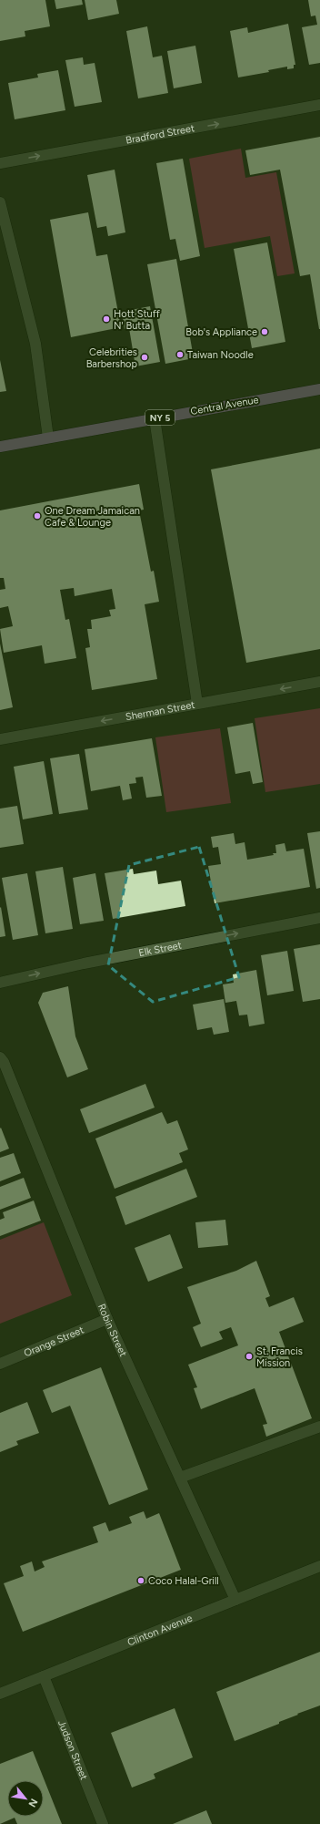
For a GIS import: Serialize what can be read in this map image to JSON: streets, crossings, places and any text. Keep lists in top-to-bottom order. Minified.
{"streets":{"main road":["Central Avenue","NY 5"],"street":["Bradford Street","Sherman Street","Elk Street","Robin Street","Orange Street","Clinton Avenue","Judson Street"]},"crossings":[["Robin Street","Orange Street"],["Robin Street","Clinton Avenue"],["Clinton Avenue","Judson Street"]],"one_way":["Bradford Street","Sherman Street","Elk Street"],"places":["Hott Stuff N' Butta","Bob's Appliance","Taiwan Noodle","Celebrities Barbershop","One Dream Jamaican Cafe & Lounge","St. Francis Mission","Coco Halal-Grill"],"north":"bottom right"}
